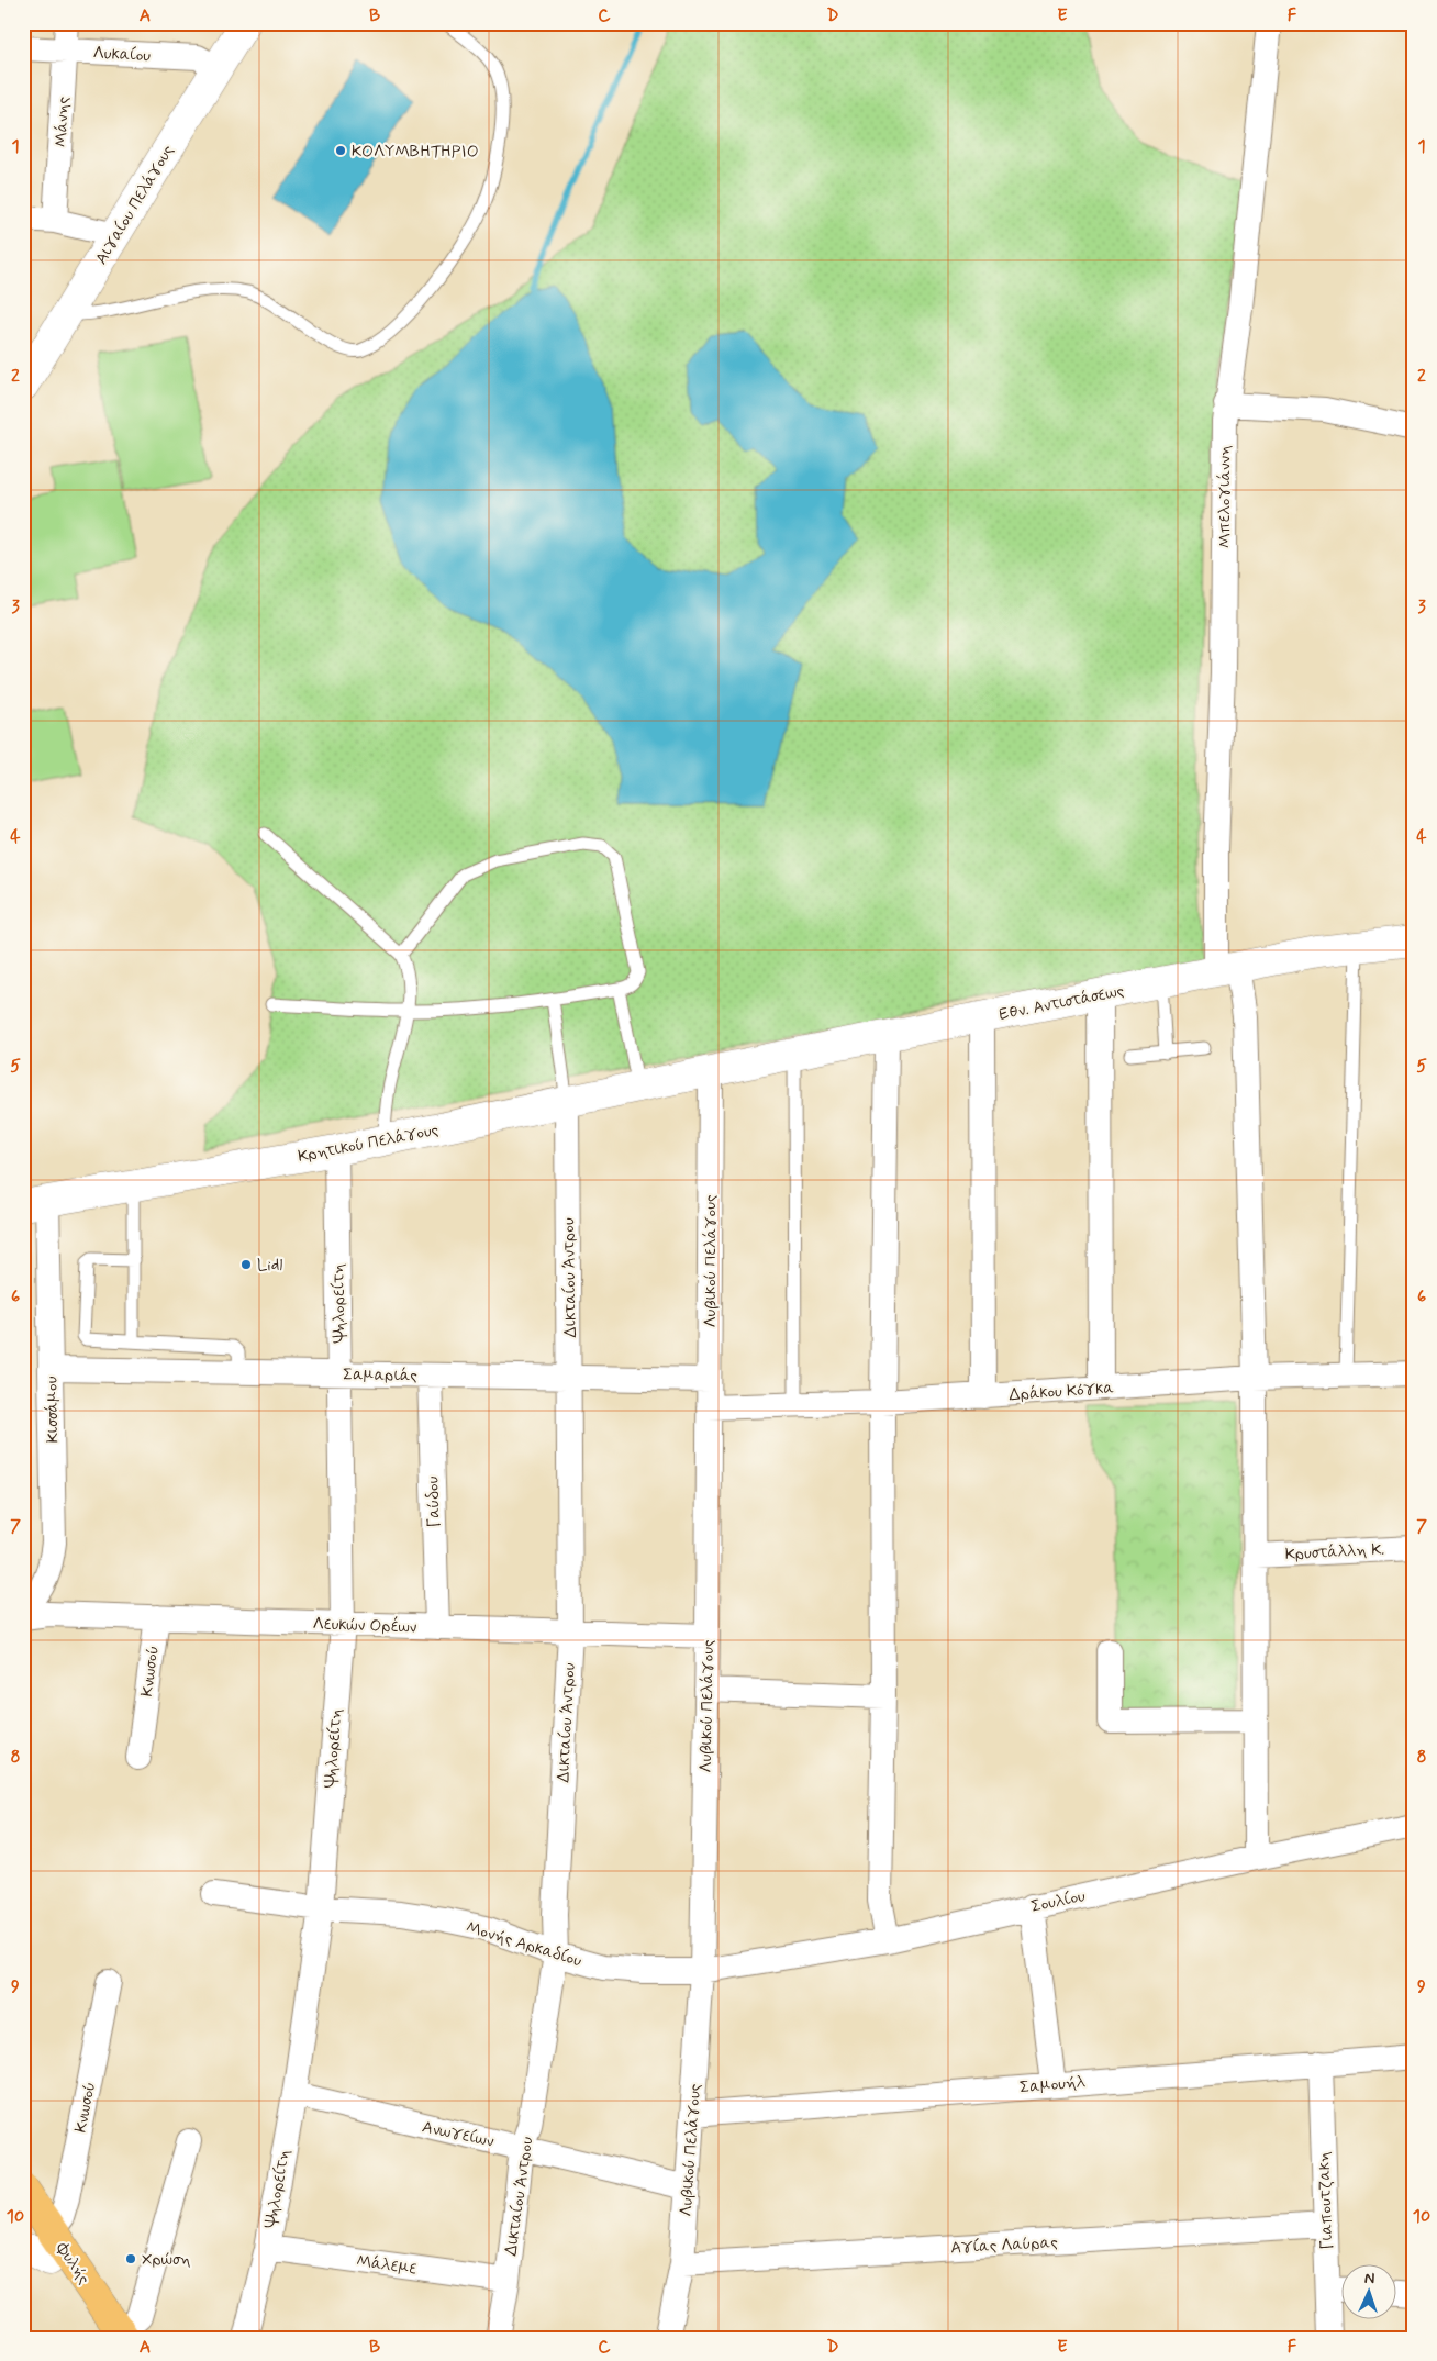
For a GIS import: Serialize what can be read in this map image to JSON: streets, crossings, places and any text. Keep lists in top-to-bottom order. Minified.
{"streets":{"main road":["Φυλής"],"street":["Λυκαίου","Μάνης","Αιγαίου Πελάγους","Μπελογιάννη","Εθν. Αντιστάσεως","Κρητικού Πελάγους","Λυβικού Πελάγους","Δικταίου Άντρου","Ψηλορείτη","Σαμαριάς","Δράκου Κόγκα","Κισσάμου","Γαύδου","Κρυστάλλη Κ.","Λευκών Ορέων","Κνωσού","Σουλίου","Μονής Αρκαδίου","Σαμουήλ","Ανωγείων","Γιαπουτζακη","Αγίας Λαύρας","Μάλεμε"]},"crossings":[["Λυκαίου","Μάνης"],["Λυκαίου","Αιγαίου Πελάγους"],["Μπελογιάννη","Εθν. Αντιστάσεως"],["Μπελογιάννη","Δράκου Κόγκα"],["Μπελογιάννη","Κρυστάλλη Κ."],["Μπελογιάννη","Σουλίου"],["Εθν. Αντιστάσεως","Κρητικού Πελάγους"],["Εθν. Αντιστάσεως","Λυβικού Πελάγους"],["Κρητικού Πελάγους","Λυβικού Πελάγους"],["Κρητικού Πελάγους","Δικταίου Άντρου"],["Κρητικού Πελάγους","Ψηλορείτη"],["Κρητικού Πελάγους","Κισσάμου"],["Λυβικού Πελάγους","Σαμαριάς"],["Λυβικού Πελάγους","Δράκου Κόγκα"],["Λυβικού Πελάγους","Λευκών Ορέων"],["Λυβικού Πελάγους","Σουλίου"],["Λυβικού Πελάγους","Μονής Αρκαδίου"],["Λυβικού Πελάγους","Σαμουήλ"],["Λυβικού Πελάγους","Ανωγείων"],["Λυβικού Πελάγους","Αγίας Λαύρας"],["Δικταίου Άντρου","Σαμαριάς"],["Δικταίου Άντρου","Λευκών Ορέων"],["Δικταίου Άντρου","Μονής Αρκαδίου"],["Δικταίου Άντρου","Ανωγείων"],["Δικταίου Άντρου","Μάλεμε"],["Ψηλορείτη","Σαμαριάς"],["Ψηλορείτη","Λευκών Ορέων"],["Ψηλορείτη","Μονής Αρκαδίου"],["Ψηλορείτη","Ανωγείων"],["Ψηλορείτη","Μάλεμε"],["Σαμαριάς","Κισσάμου"],["Σαμαριάς","Γαύδου"],["Γαύδου","Λευκών Ορέων"],["Λευκών Ορέων","Κνωσού"],["Κνωσού","Φυλής"],["Σουλίου","Μονής Αρκαδίου"],["Σαμουήλ","Γιαπουτζακη"],["Γιαπουτζακη","Αγίας Λαύρας"]],"places":["ΚΟΛΥΜΒΗΤΗΡΙΟ","Lidl","Χρώση"],"north":"top","grid":{"columns":["A","B","C","D","E","F"],"rows":["1","2","3","4","5","6","7","8","9","10"]}}
